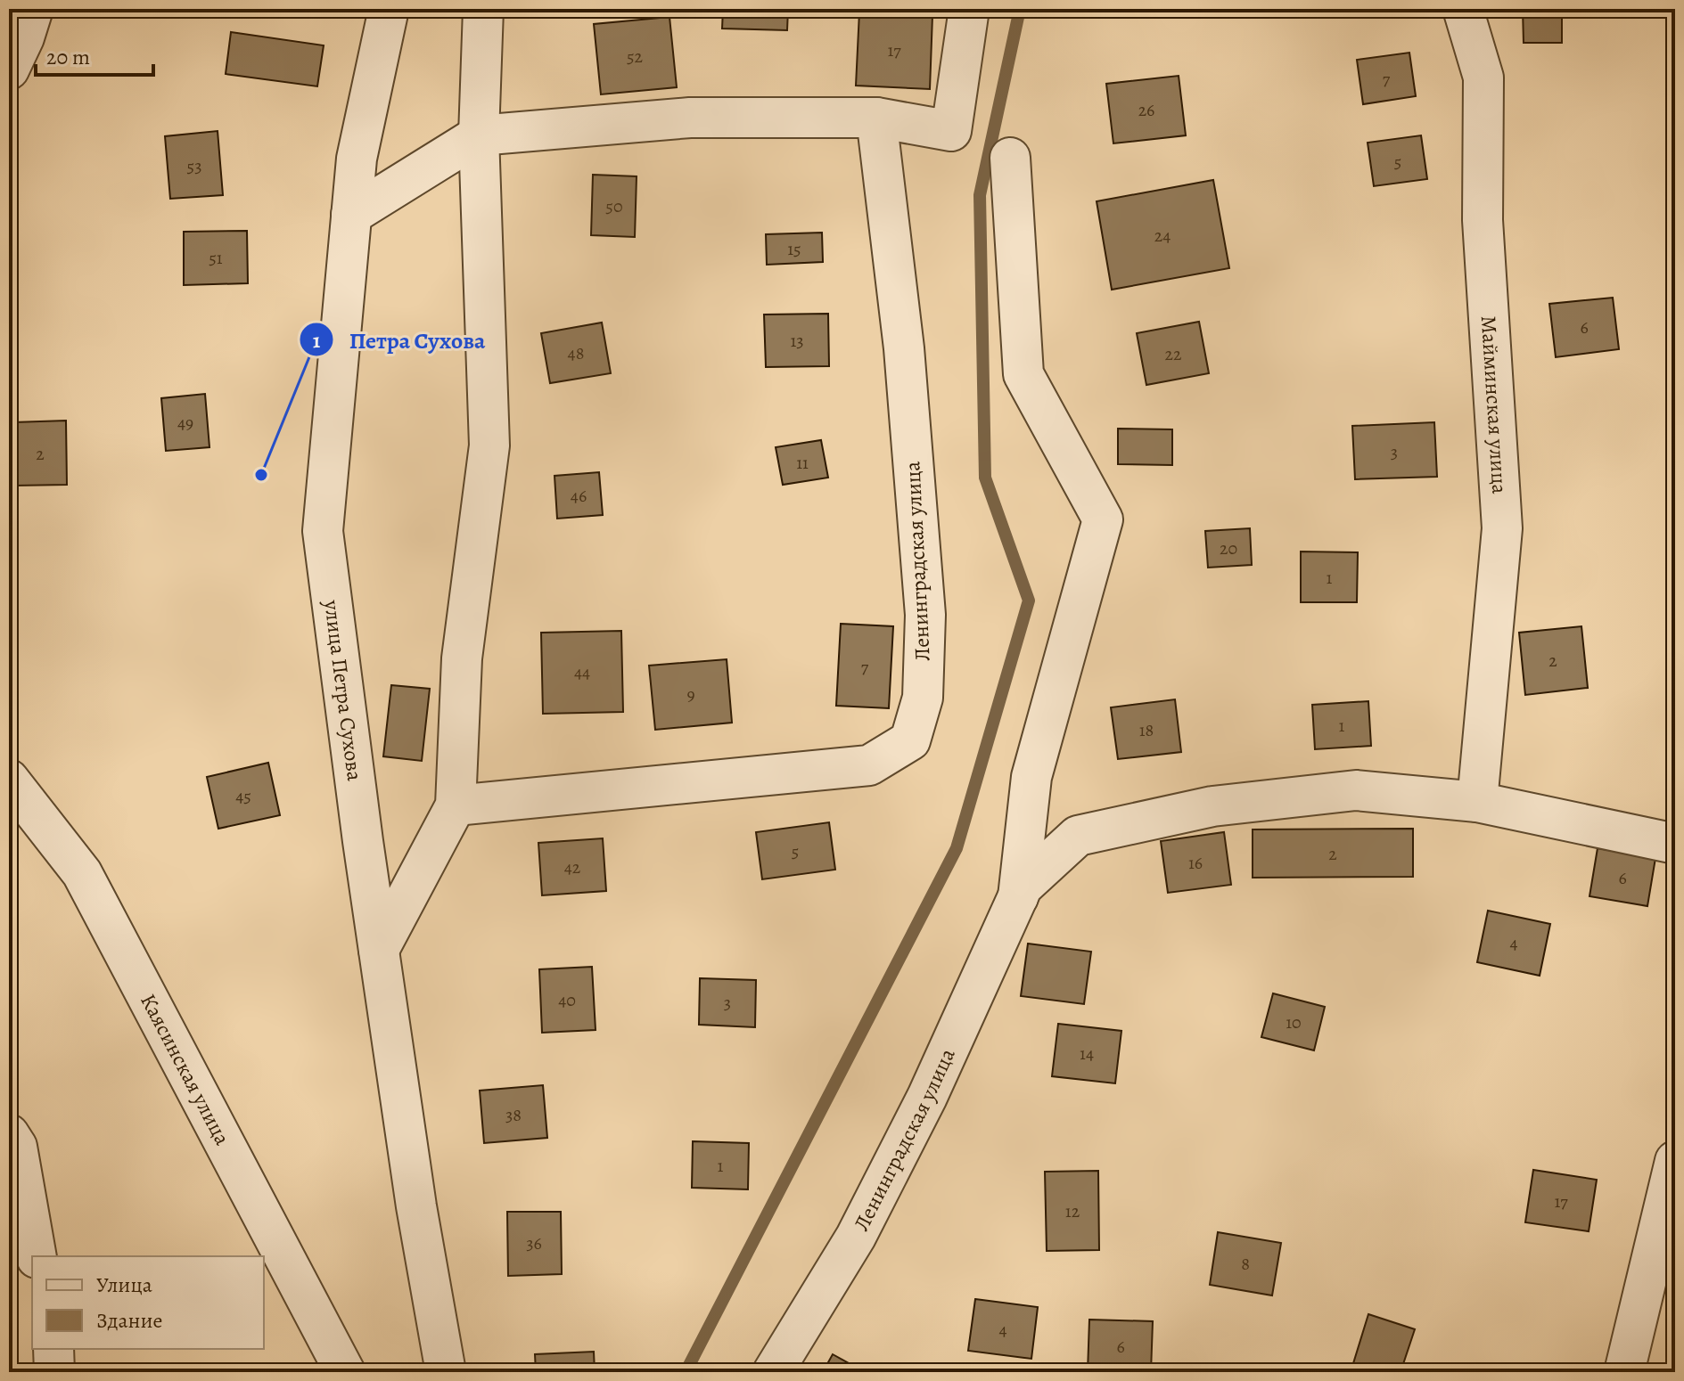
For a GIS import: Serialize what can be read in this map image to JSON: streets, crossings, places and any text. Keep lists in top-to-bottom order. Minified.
{"streets":{"street":["Майминская улица","Ленинградская улица","улица Петра Сухова","Каясинская улица"]},"crossings":[["Майминская улица","Ленинградская улица"]],"places":["Петра Сухова"],"house_numbers":["17","52","7","26","5","53","50","24","15","51","6","13","48","22","49","3","2","11","46","20","1","2","7","44","9","1","18","45","5","2","16","42","6","4","40","3","10","14","38","1","17","12","36","8","4","6"],"legend":["Улица","Здание"],"scale_bar":"20 m"}
